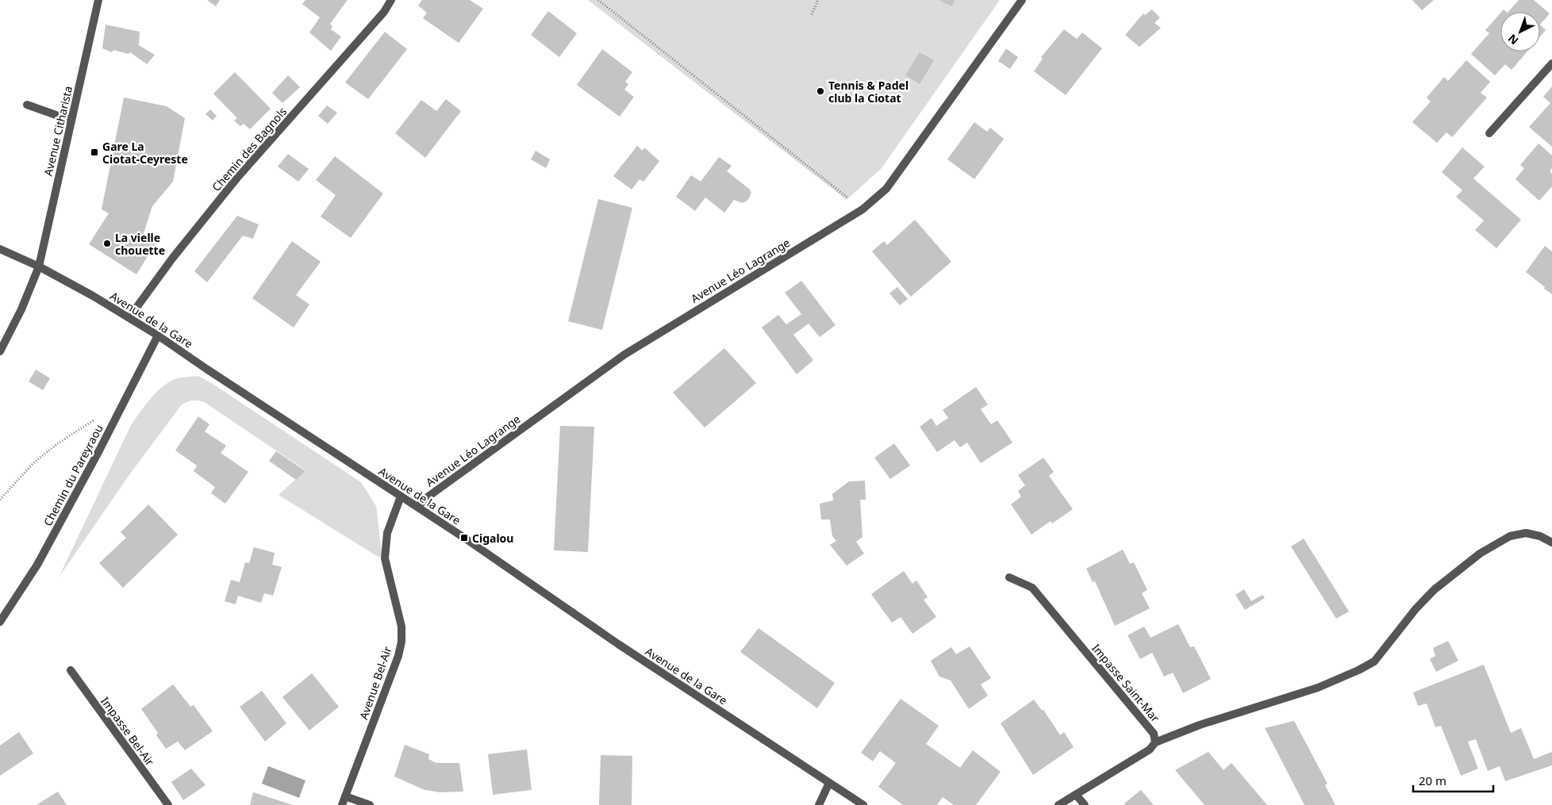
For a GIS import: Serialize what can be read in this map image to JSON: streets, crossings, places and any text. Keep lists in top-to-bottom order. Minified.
{"streets":{"street":["Avenue Citharista","Chemin des Bagnols","Avenue Léo Lagrange","Avenue de la Gare","Chemin du Pareyraou","Avenue Bel-Air","Impasse Saint-Mar","Impasse Bel-Air"]},"crossings":[["Avenue Citharista","Avenue de la Gare"],["Chemin des Bagnols","Avenue de la Gare"],["Avenue Léo Lagrange","Avenue de la Gare"],["Avenue de la Gare","Chemin du Pareyraou"],["Avenue de la Gare","Avenue Bel-Air"]],"places":{"other":["Tennis & Padel club la Ciotat","La vielle chouette"],"transit":["Gare La Ciotat-Ceyreste","Cigalou"]},"scale_bar":"20 m","north":"bottom left"}
